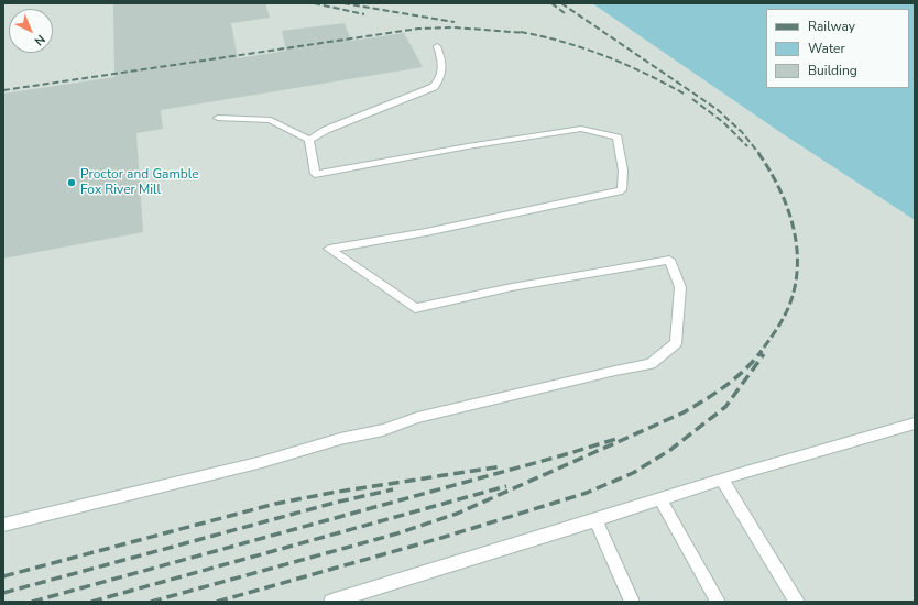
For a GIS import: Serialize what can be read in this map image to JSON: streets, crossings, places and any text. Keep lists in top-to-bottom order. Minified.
{"places":["Proctor and Gamble Fox River Mill"],"legend":["Railway","Water","Building"],"north":"bottom right"}
